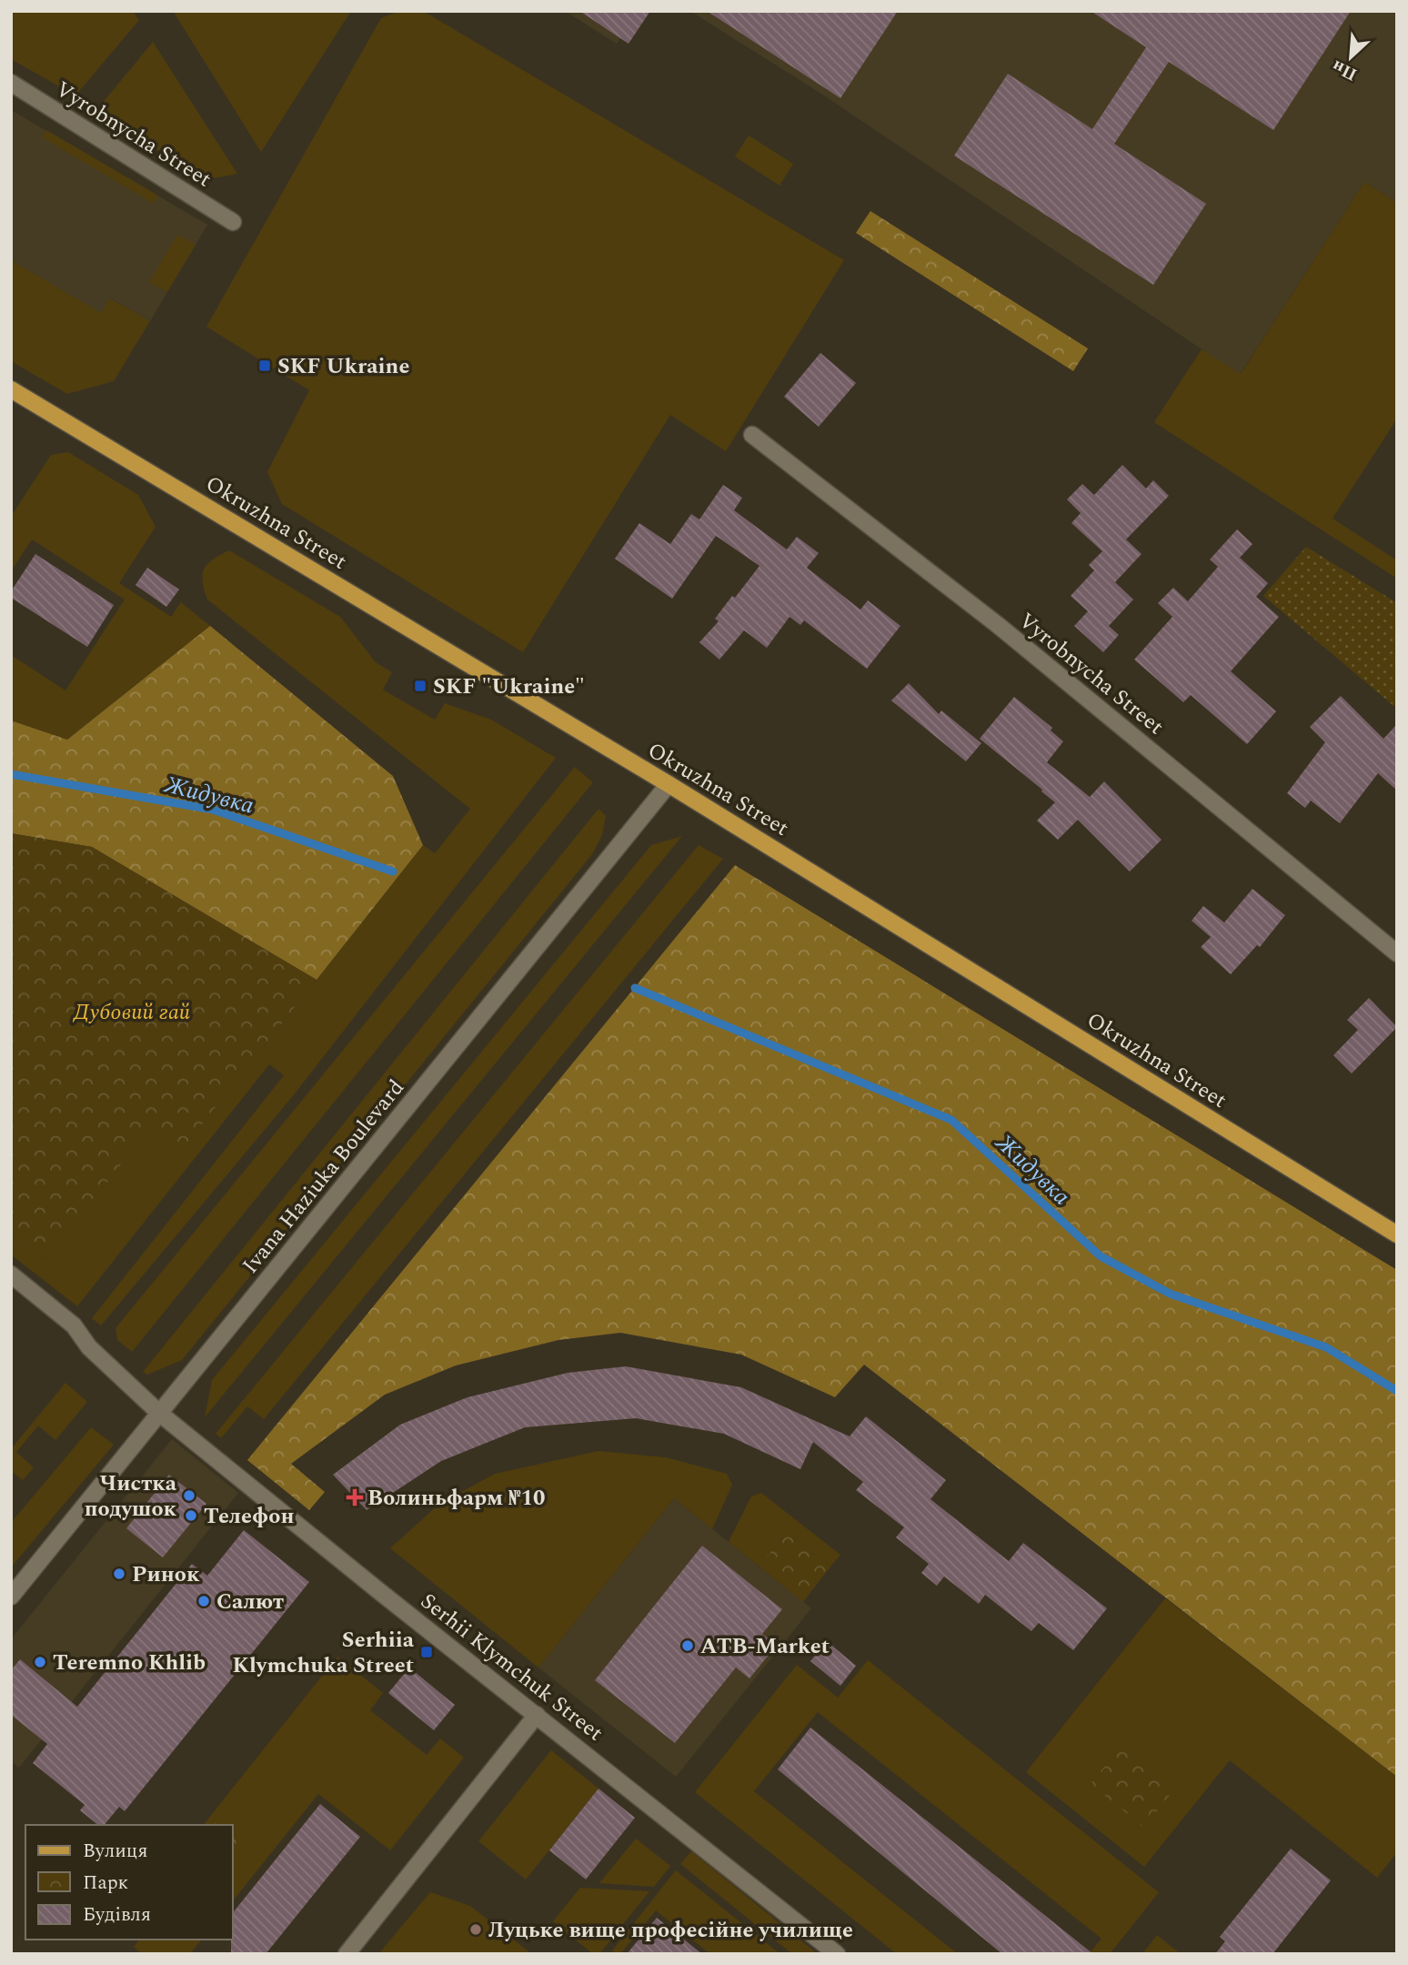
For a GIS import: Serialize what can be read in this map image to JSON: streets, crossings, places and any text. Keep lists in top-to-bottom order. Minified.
{"streets":{"main road":["Okruzhna Street"],"street":["Vyrobnycha Street","Ivana Haziuka Boulevard","Serhii Klymchuk Street"]},"crossings":[["Okruzhna Street","Ivana Haziuka Boulevard"],["Ivana Haziuka Boulevard","Serhii Klymchuk Street"]],"water":["Жидувка"],"parks":["Дубовий гай"],"places":{"transit":["SKF Ukraine","SKF \"Ukraine\"","Serhiia Klymchuka Street"],"other":["Чистка подушок","Телефон","Ринок","Салют","ATB-Market","Teremno Khlib","Луцьке вище професійне училище"],"health":["Волиньфарм №10"]},"legend":["Вулиця","Парк","Будівля"],"north":"bottom left"}
